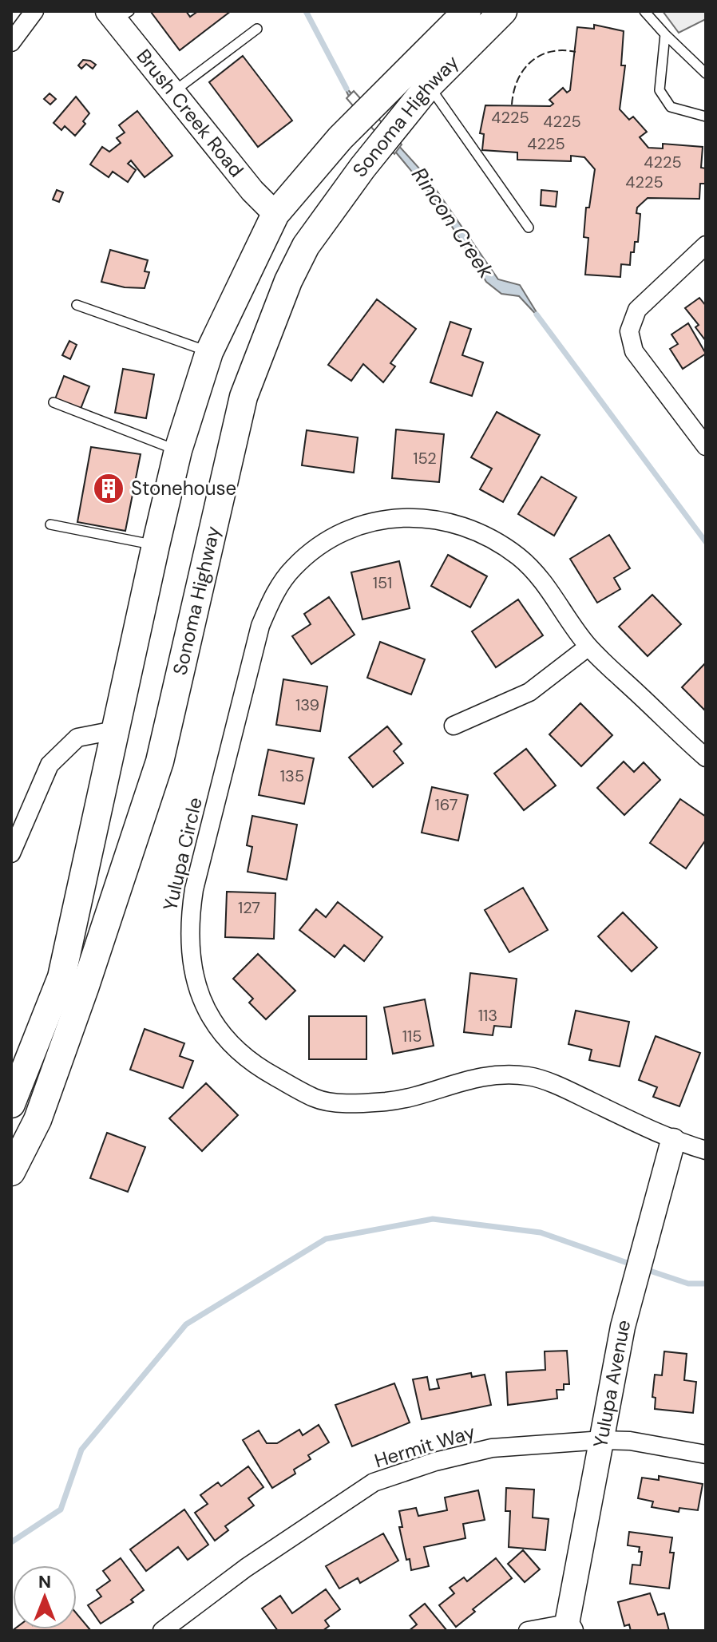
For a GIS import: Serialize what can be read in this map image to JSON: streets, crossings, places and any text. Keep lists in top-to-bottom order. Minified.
{"streets":{"main road":["Sonoma Highway"],"street":["Brush Creek Road","Yulupa Circle","Yulupa Avenue","Hermit Way"]},"crossings":[["Brush Creek Road","Sonoma Highway"],["Yulupa Circle","Yulupa Avenue"],["Yulupa Avenue","Hermit Way"]],"water":["Rincon Creek"],"places":{"building":["Stonehouse"]},"house_numbers":["4225","4225","4225","4225","4225","152","151","139","135","167","127","113","115"],"north":"top"}
